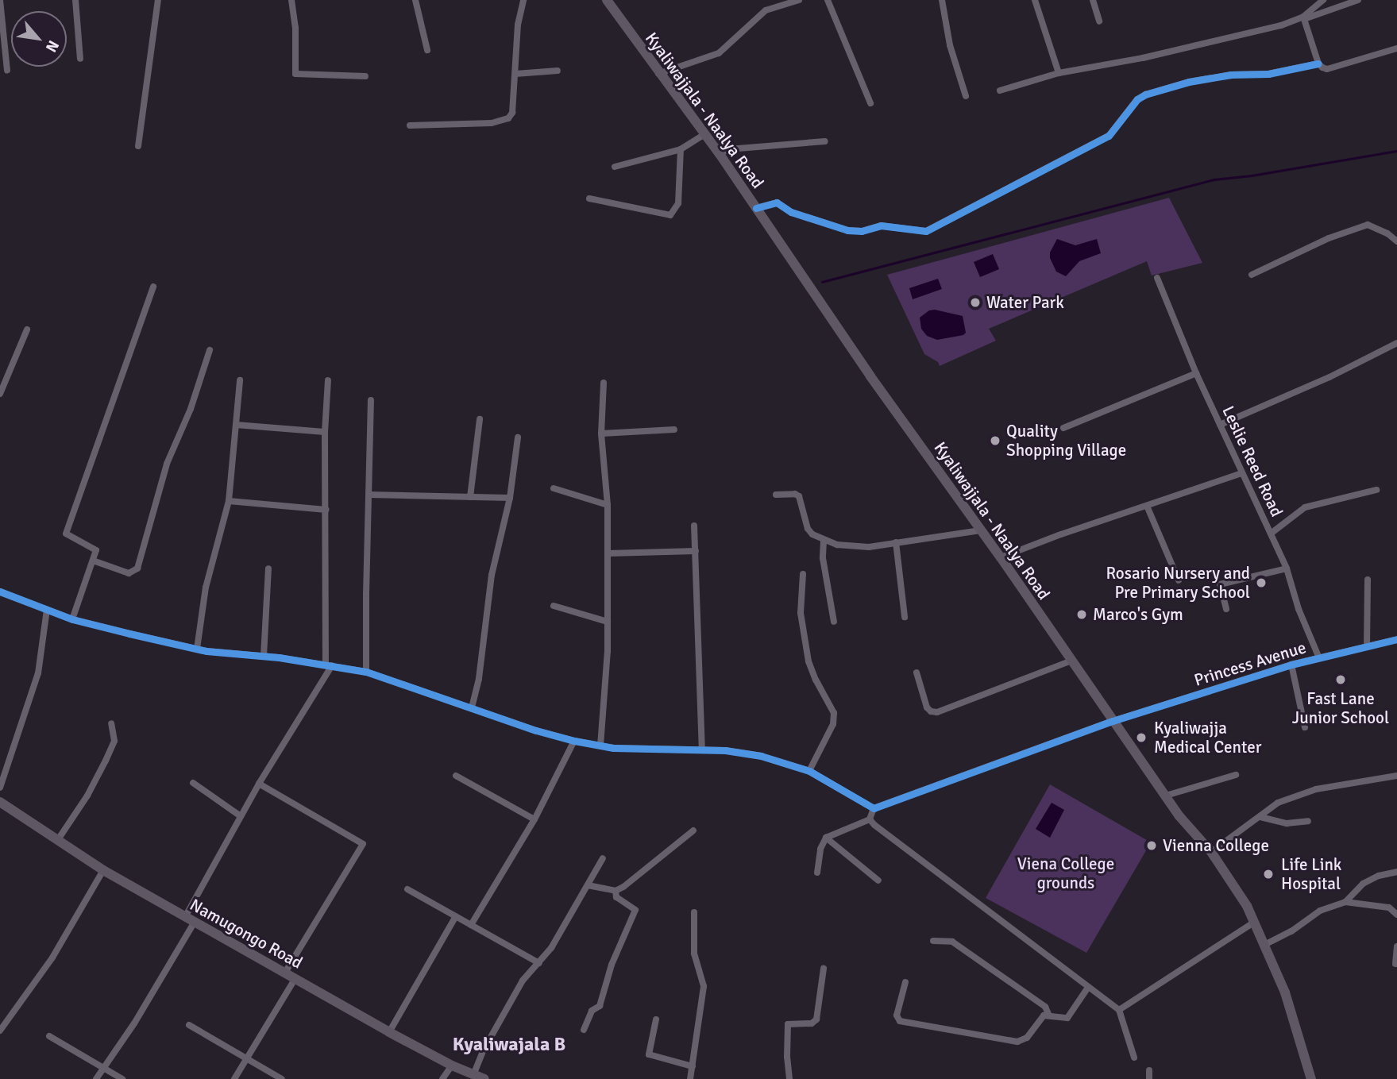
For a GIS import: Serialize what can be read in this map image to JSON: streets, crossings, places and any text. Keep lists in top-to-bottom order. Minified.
{"streets":{"main road":["Kyaliwajjala - Naalya Road","Namugongo Road"],"street":["Leslie Reed Road","Princess Avenue"]},"crossings":[["Kyaliwajjala - Naalya Road","Princess Avenue"],["Leslie Reed Road","Princess Avenue"]],"districts":["Kyaliwajala B"],"parks":["Viena College grounds"],"places":["Water Park","Quality Shopping Village","Rosario Nursery and Pre Primary School","Marco's Gym","Fast Lane Junior School","Kyaliwajja Medical Center","Vienna College","Life Link Hospital"],"north":"bottom right"}
